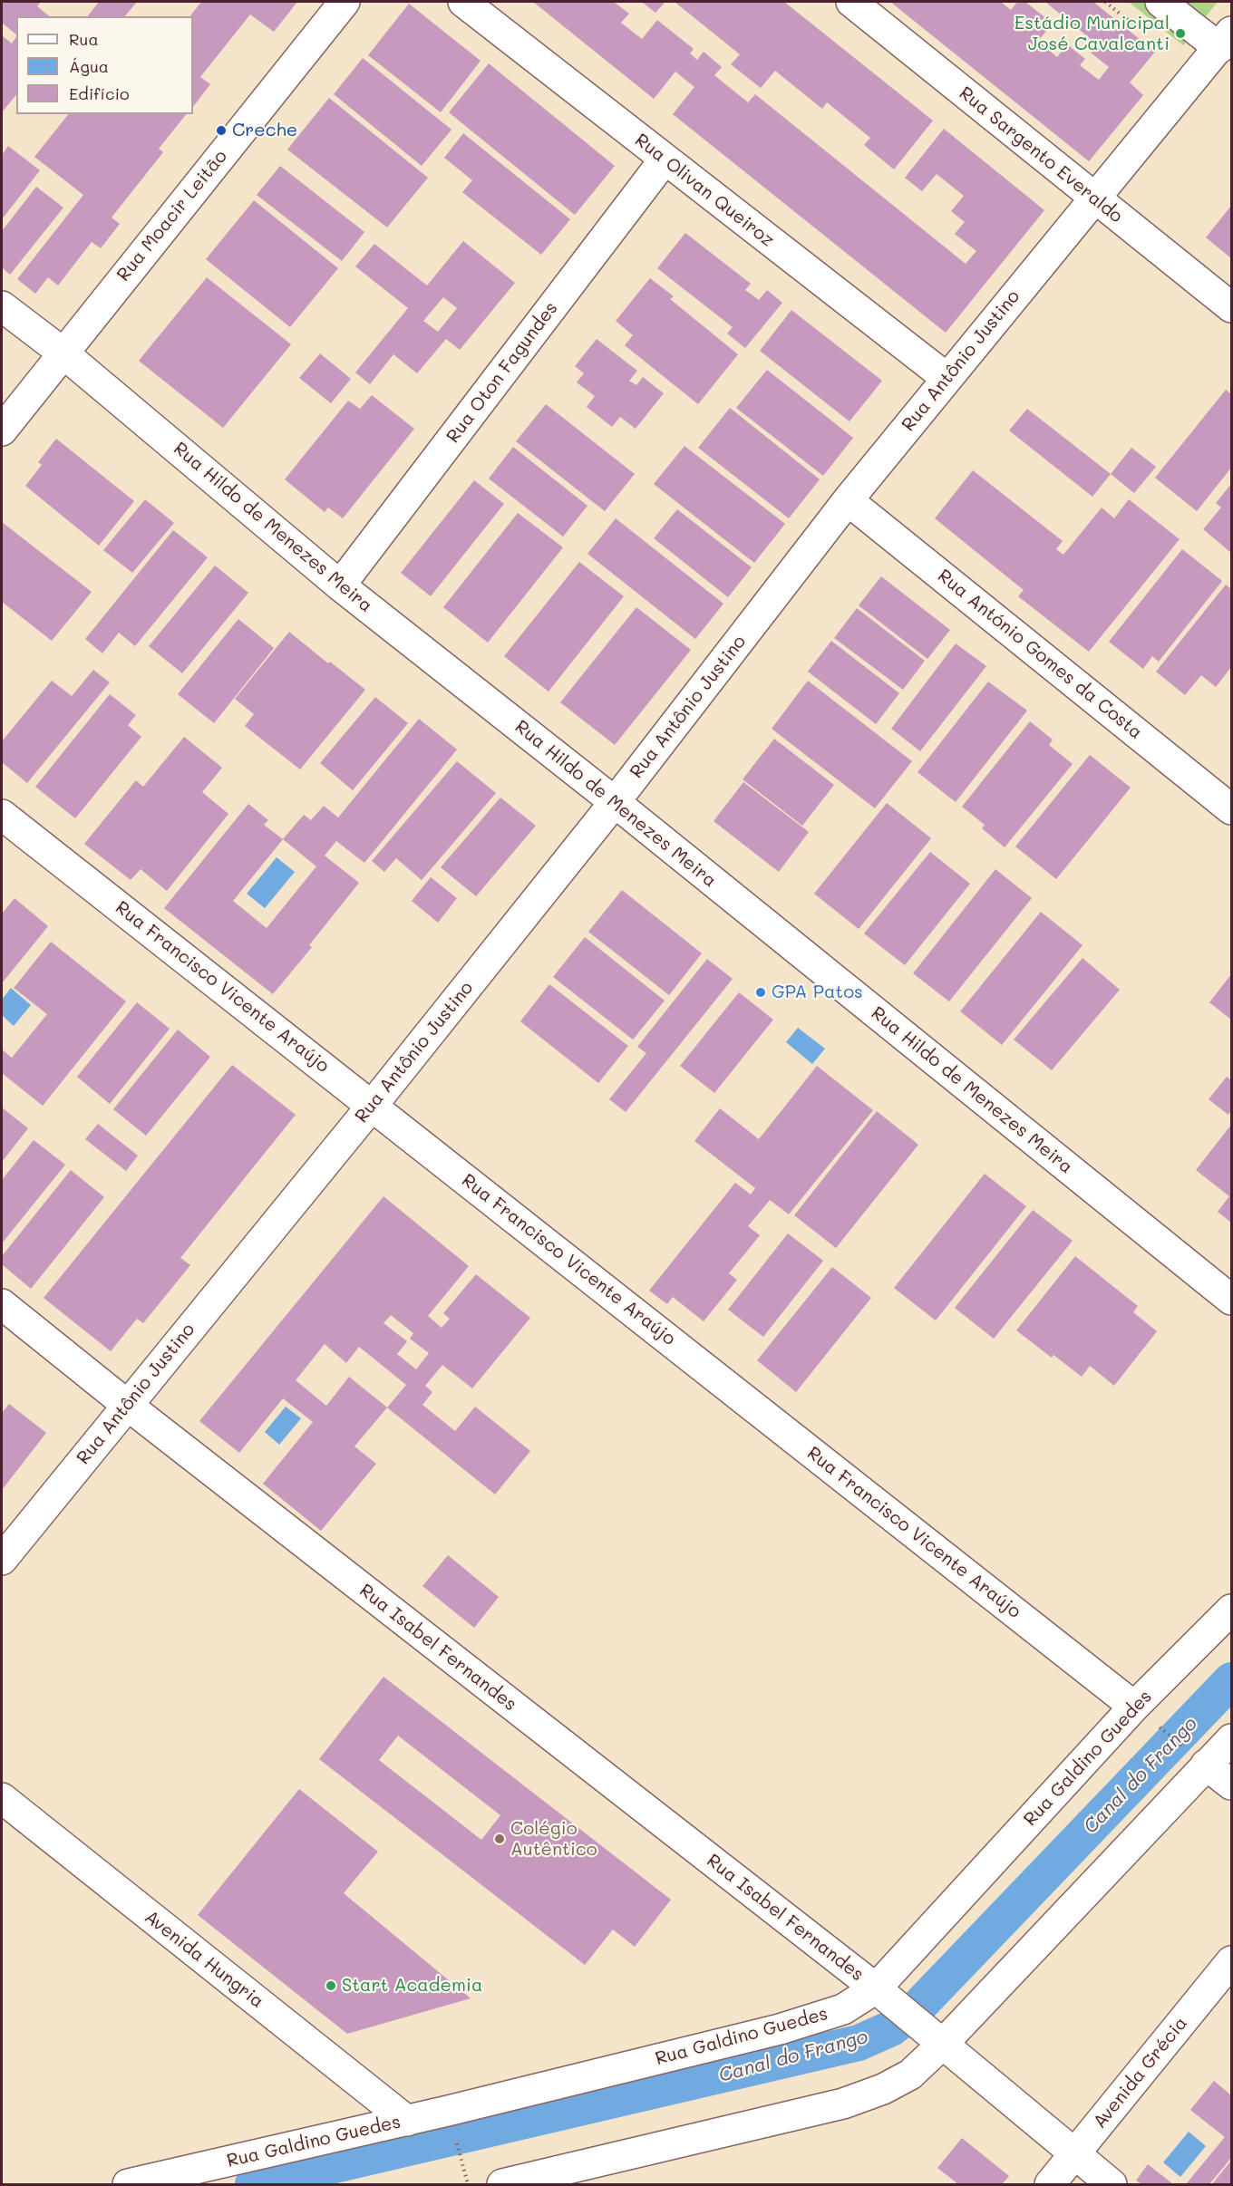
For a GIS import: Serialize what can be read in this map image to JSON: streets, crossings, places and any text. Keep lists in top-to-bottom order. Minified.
{"streets":{"street":["Rua Sargento Everaldo","Rua Olivan Queiroz","Rua Moacir Leitão","Rua Antônio Justino","Rua Oton Fagundes","Rua Hildo de Menezes Meira","Rua António Gomes da Costa","Rua Francisco Vicente Araújo","Rua Isabel Fernandes","Rua Galdino Guedes","Avenida Hungria","Avenida Grécia"]},"crossings":[["Rua Sargento Everaldo","Rua Antônio Justino"],["Rua Olivan Queiroz","Rua Antônio Justino"],["Rua Olivan Queiroz","Rua Oton Fagundes"],["Rua Moacir Leitão","Rua Hildo de Menezes Meira"],["Rua Antônio Justino","Rua Hildo de Menezes Meira"],["Rua Antônio Justino","Rua António Gomes da Costa"],["Rua Antônio Justino","Rua Francisco Vicente Araújo"],["Rua Antônio Justino","Rua Isabel Fernandes"],["Rua Oton Fagundes","Rua Hildo de Menezes Meira"],["Rua Francisco Vicente Araújo","Rua Galdino Guedes"],["Rua Isabel Fernandes","Rua Galdino Guedes"],["Rua Isabel Fernandes","Avenida Grécia"],["Rua Galdino Guedes","Avenida Hungria"]],"water":["Canal do Frango"],"places":["Estádio Municipal José Cavalcanti","Creche","GPA Patos","Colégio Autêntico","Start Academia"],"legend":["Rua","Água","Edifício"]}
